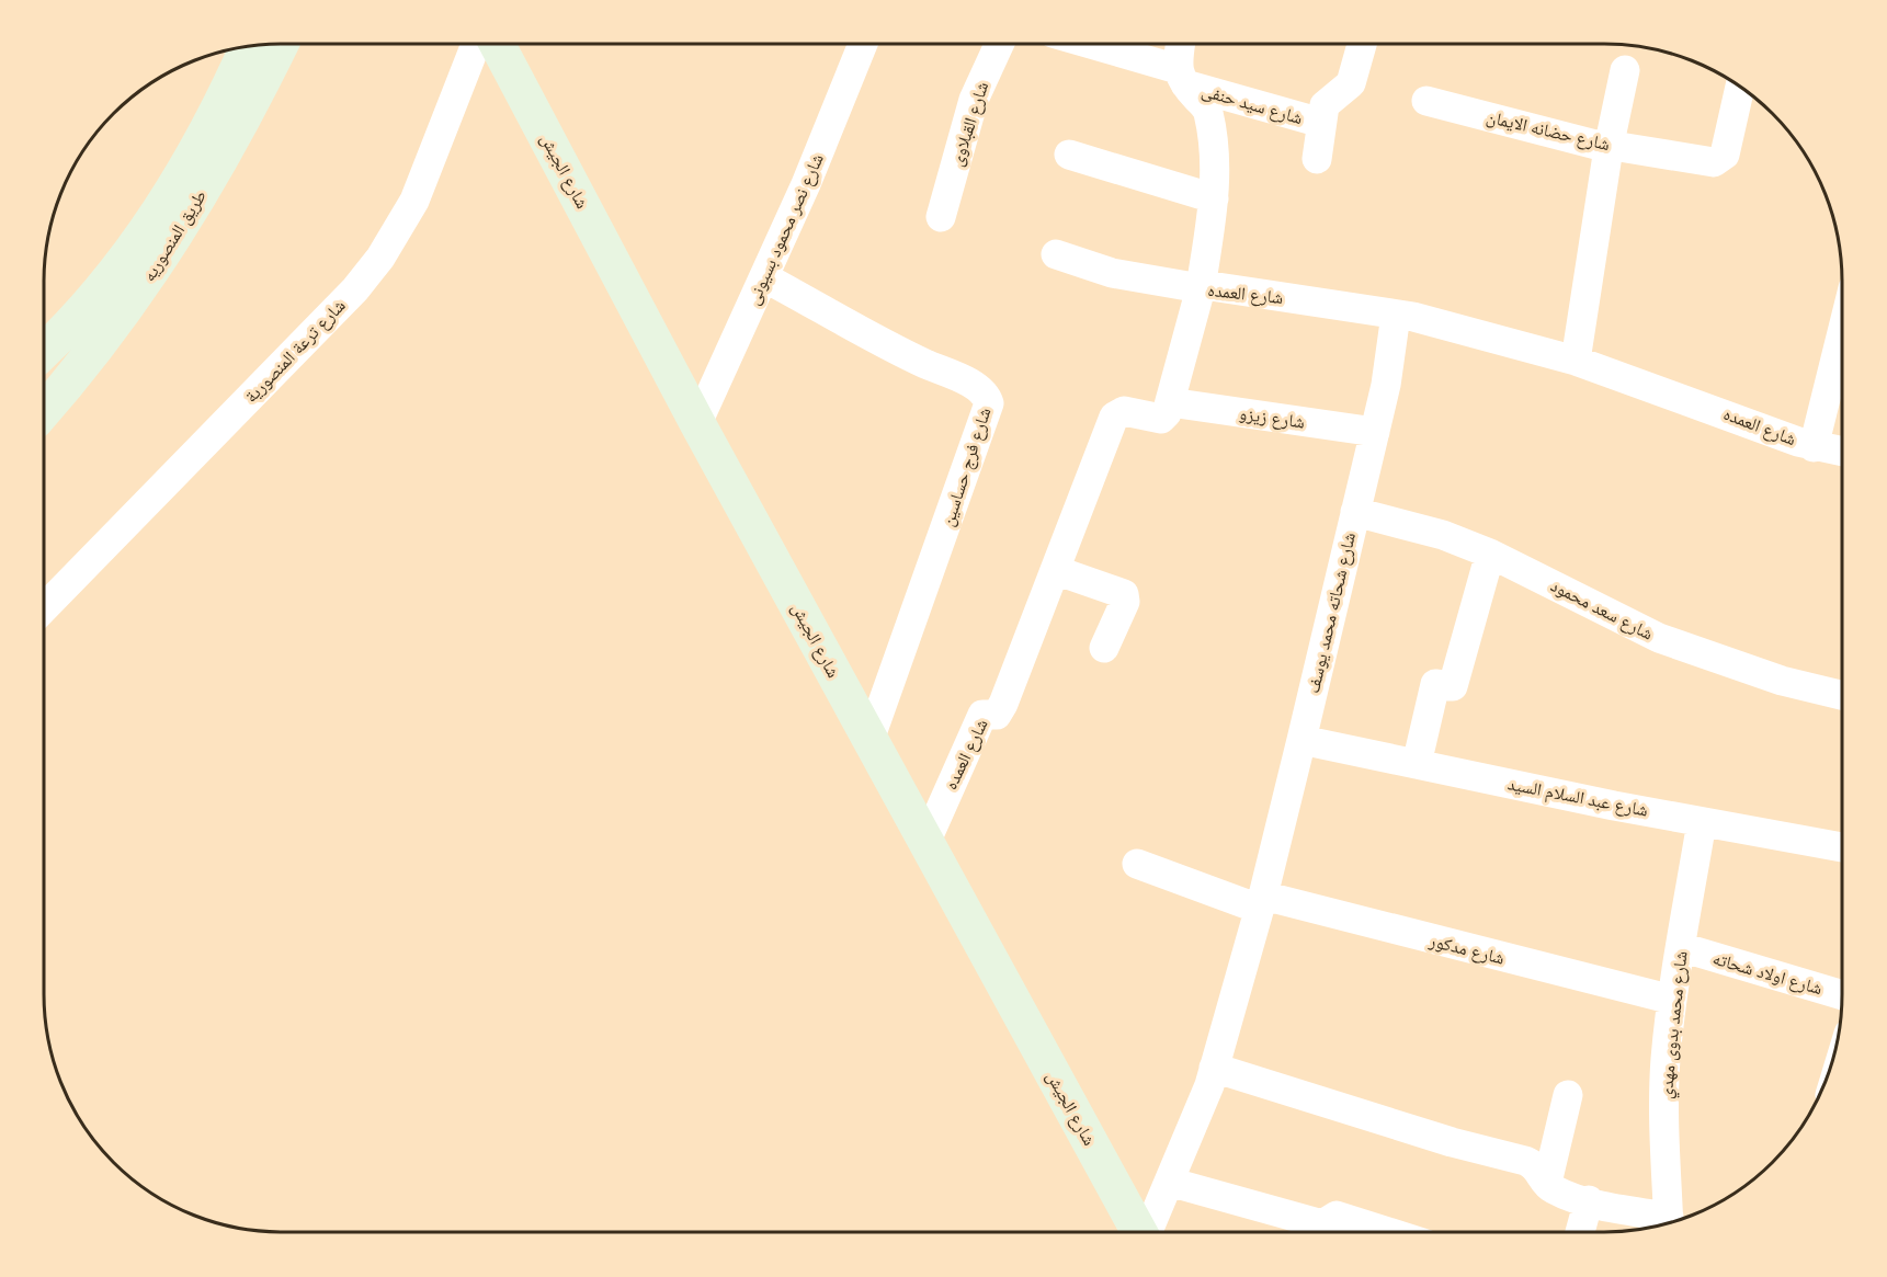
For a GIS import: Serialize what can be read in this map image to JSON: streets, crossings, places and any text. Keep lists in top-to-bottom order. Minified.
{"streets":{"street":["شارع سيد حنفى","شارع القبلاوى","شارع حضانه الايمان","شارع الجيش","شارع نصر محمود بسيونى","طريق المنصوريه","شارع العمده","شارع ترعة المنصورية","شارع زيزو","شارع فرج حساسين","شارع سعد محمود","شارع شحاته محمد يوسف","شارع عبد السلام السيد","شارع مدكور","شارع اولاد شحاته","شارع محمد بدوى مهدي"]},"crossings":[["شارع الجيش","شارع نصر محمود بسيونى"],["شارع الجيش","شارع العمده"],["شارع الجيش","شارع فرج حساسين"],["شارع نصر محمود بسيونى","شارع فرج حساسين"],["شارع العمده","شارع زيزو"],["شارع العمده","شارع شحاته محمد يوسف"],["شارع زيزو","شارع شحاته محمد يوسف"],["شارع سعد محمود","شارع شحاته محمد يوسف"],["شارع شحاته محمد يوسف","شارع عبد السلام السيد"],["شارع شحاته محمد يوسف","شارع مدكور"],["شارع عبد السلام السيد","شارع محمد بدوى مهدي"],["شارع مدكور","شارع محمد بدوى مهدي"],["شارع اولاد شحاته","شارع محمد بدوى مهدي"]]}
